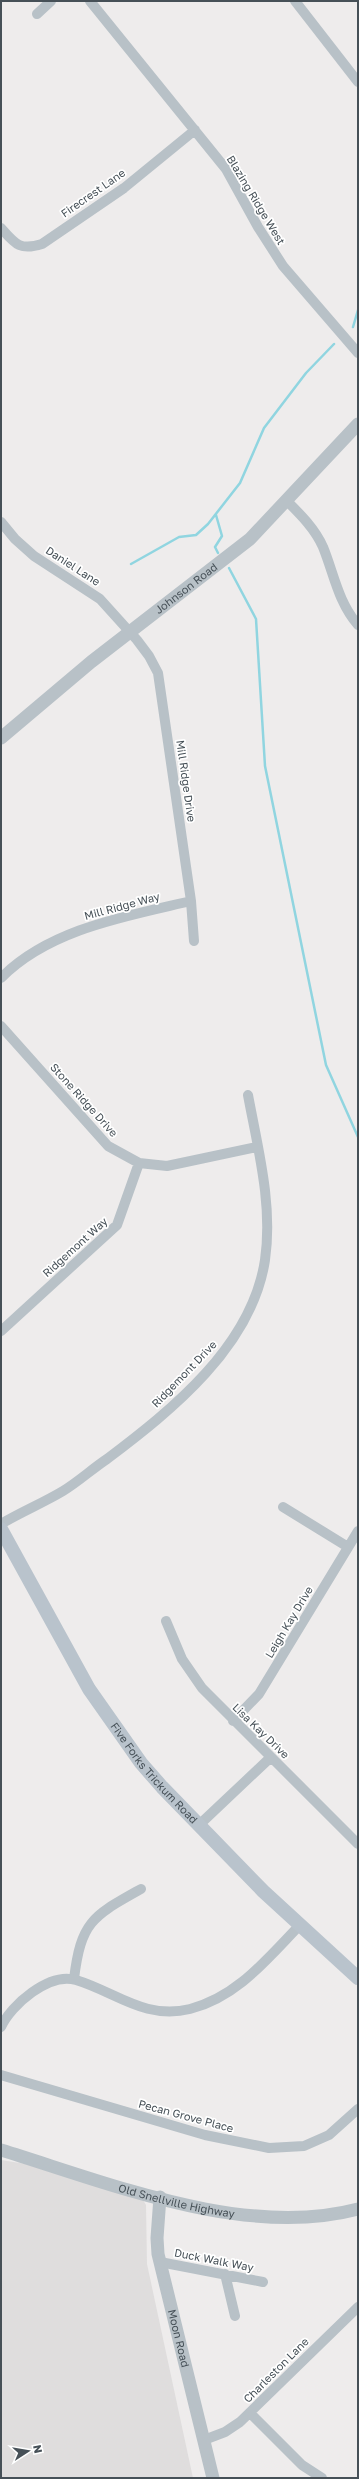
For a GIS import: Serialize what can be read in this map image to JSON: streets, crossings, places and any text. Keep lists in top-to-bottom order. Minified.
{"streets":{"main road":["Five Forks Trickum Road"],"street":["Firecrest Lane","Blazing Ridge West","Daniel Lane","Johnson Road","Mill Ridge Drive","Mill Ridge Way","Stone Ridge Drive","Ridgemont Way","Ridgemont Drive","Leigh Kay Drive","Lisa Kay Drive","Pecan Grove Place","Old Snellville Highway","Duck Walk Way","Moon Road","Charleston Lane"]},"crossings":[["Firecrest Lane","Blazing Ridge West"],["Daniel Lane","Johnson Road"],["Daniel Lane","Mill Ridge Drive"],["Johnson Road","Mill Ridge Drive"],["Mill Ridge Drive","Mill Ridge Way"],["Stone Ridge Drive","Ridgemont Way"],["Stone Ridge Drive","Ridgemont Drive"],["Leigh Kay Drive","Lisa Kay Drive"],["Old Snellville Highway","Moon Road"],["Duck Walk Way","Moon Road"],["Moon Road","Charleston Lane"]],"north":"right"}
